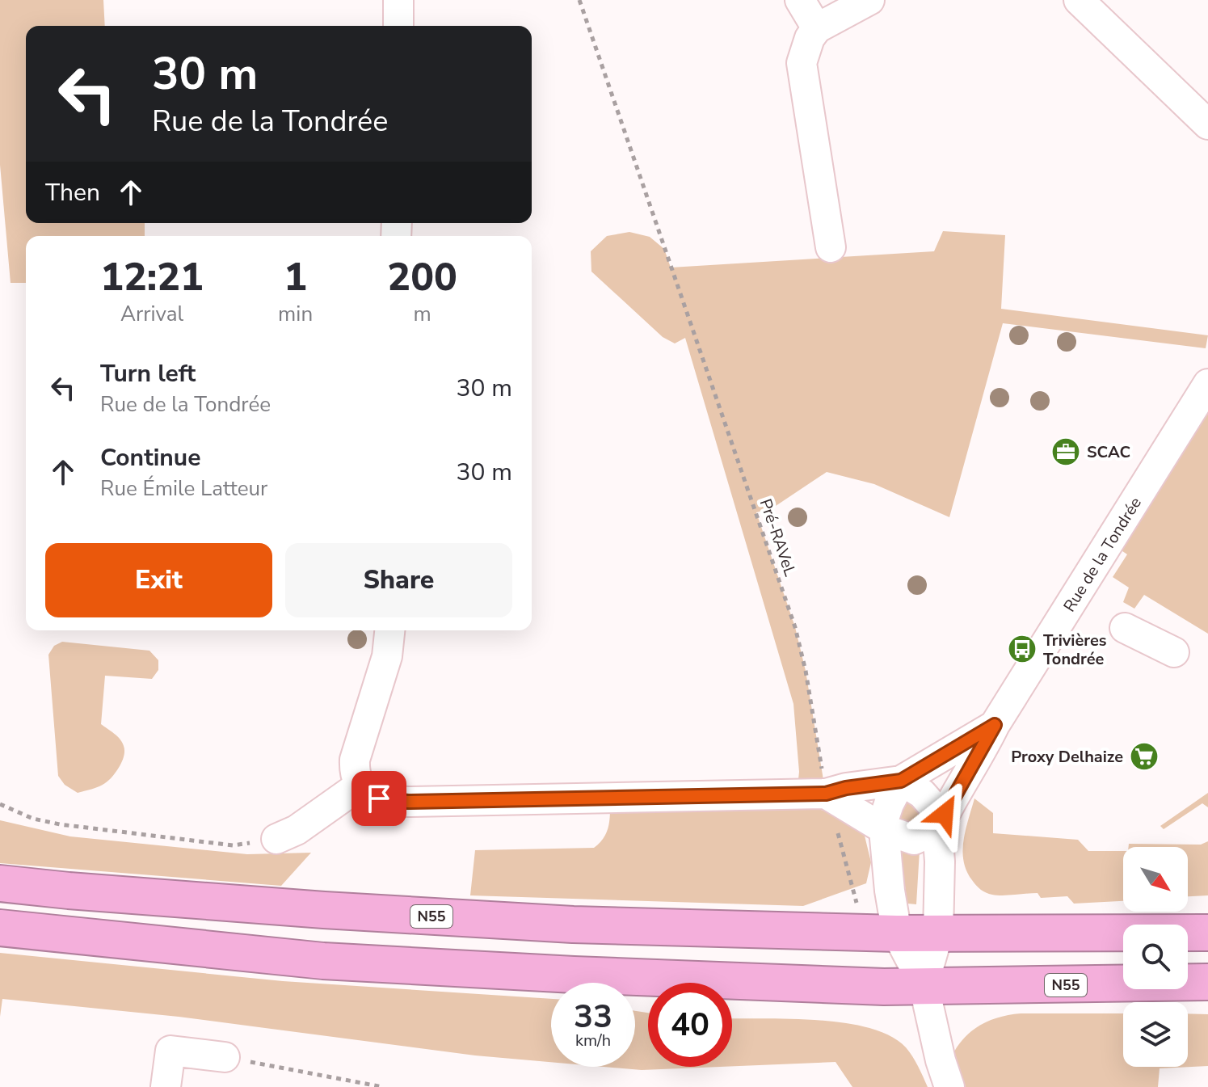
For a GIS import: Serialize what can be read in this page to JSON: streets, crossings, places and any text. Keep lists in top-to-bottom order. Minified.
{"streets":{"highway":["N55"],"street":["Rue de la Tondrée"],"path":["Pré-RAVeL"]},"crossings":[["Pré-RAVeL","N55"],["Rue de la Tondrée","N55"]],"places":{"office":["SCAC"],"bus stop":["Trivières Tondrée"],"supermarket":["Proxy Delhaize"]},"north":"bottom right","page":{"turn":["30 m","Rue de la Tondrée"],"then":"Then","eta":["12:21","Arrival","1","min","200","m"],"list":[{"name":"Turn left","note":"Rue de la Tondrée","value":"30 m"},{"name":"Continue","note":"Rue Émile Latteur","value":"30 m"}],"buttons":["Exit","Share"],"speed":"33 km/h","limit":"40"}}
